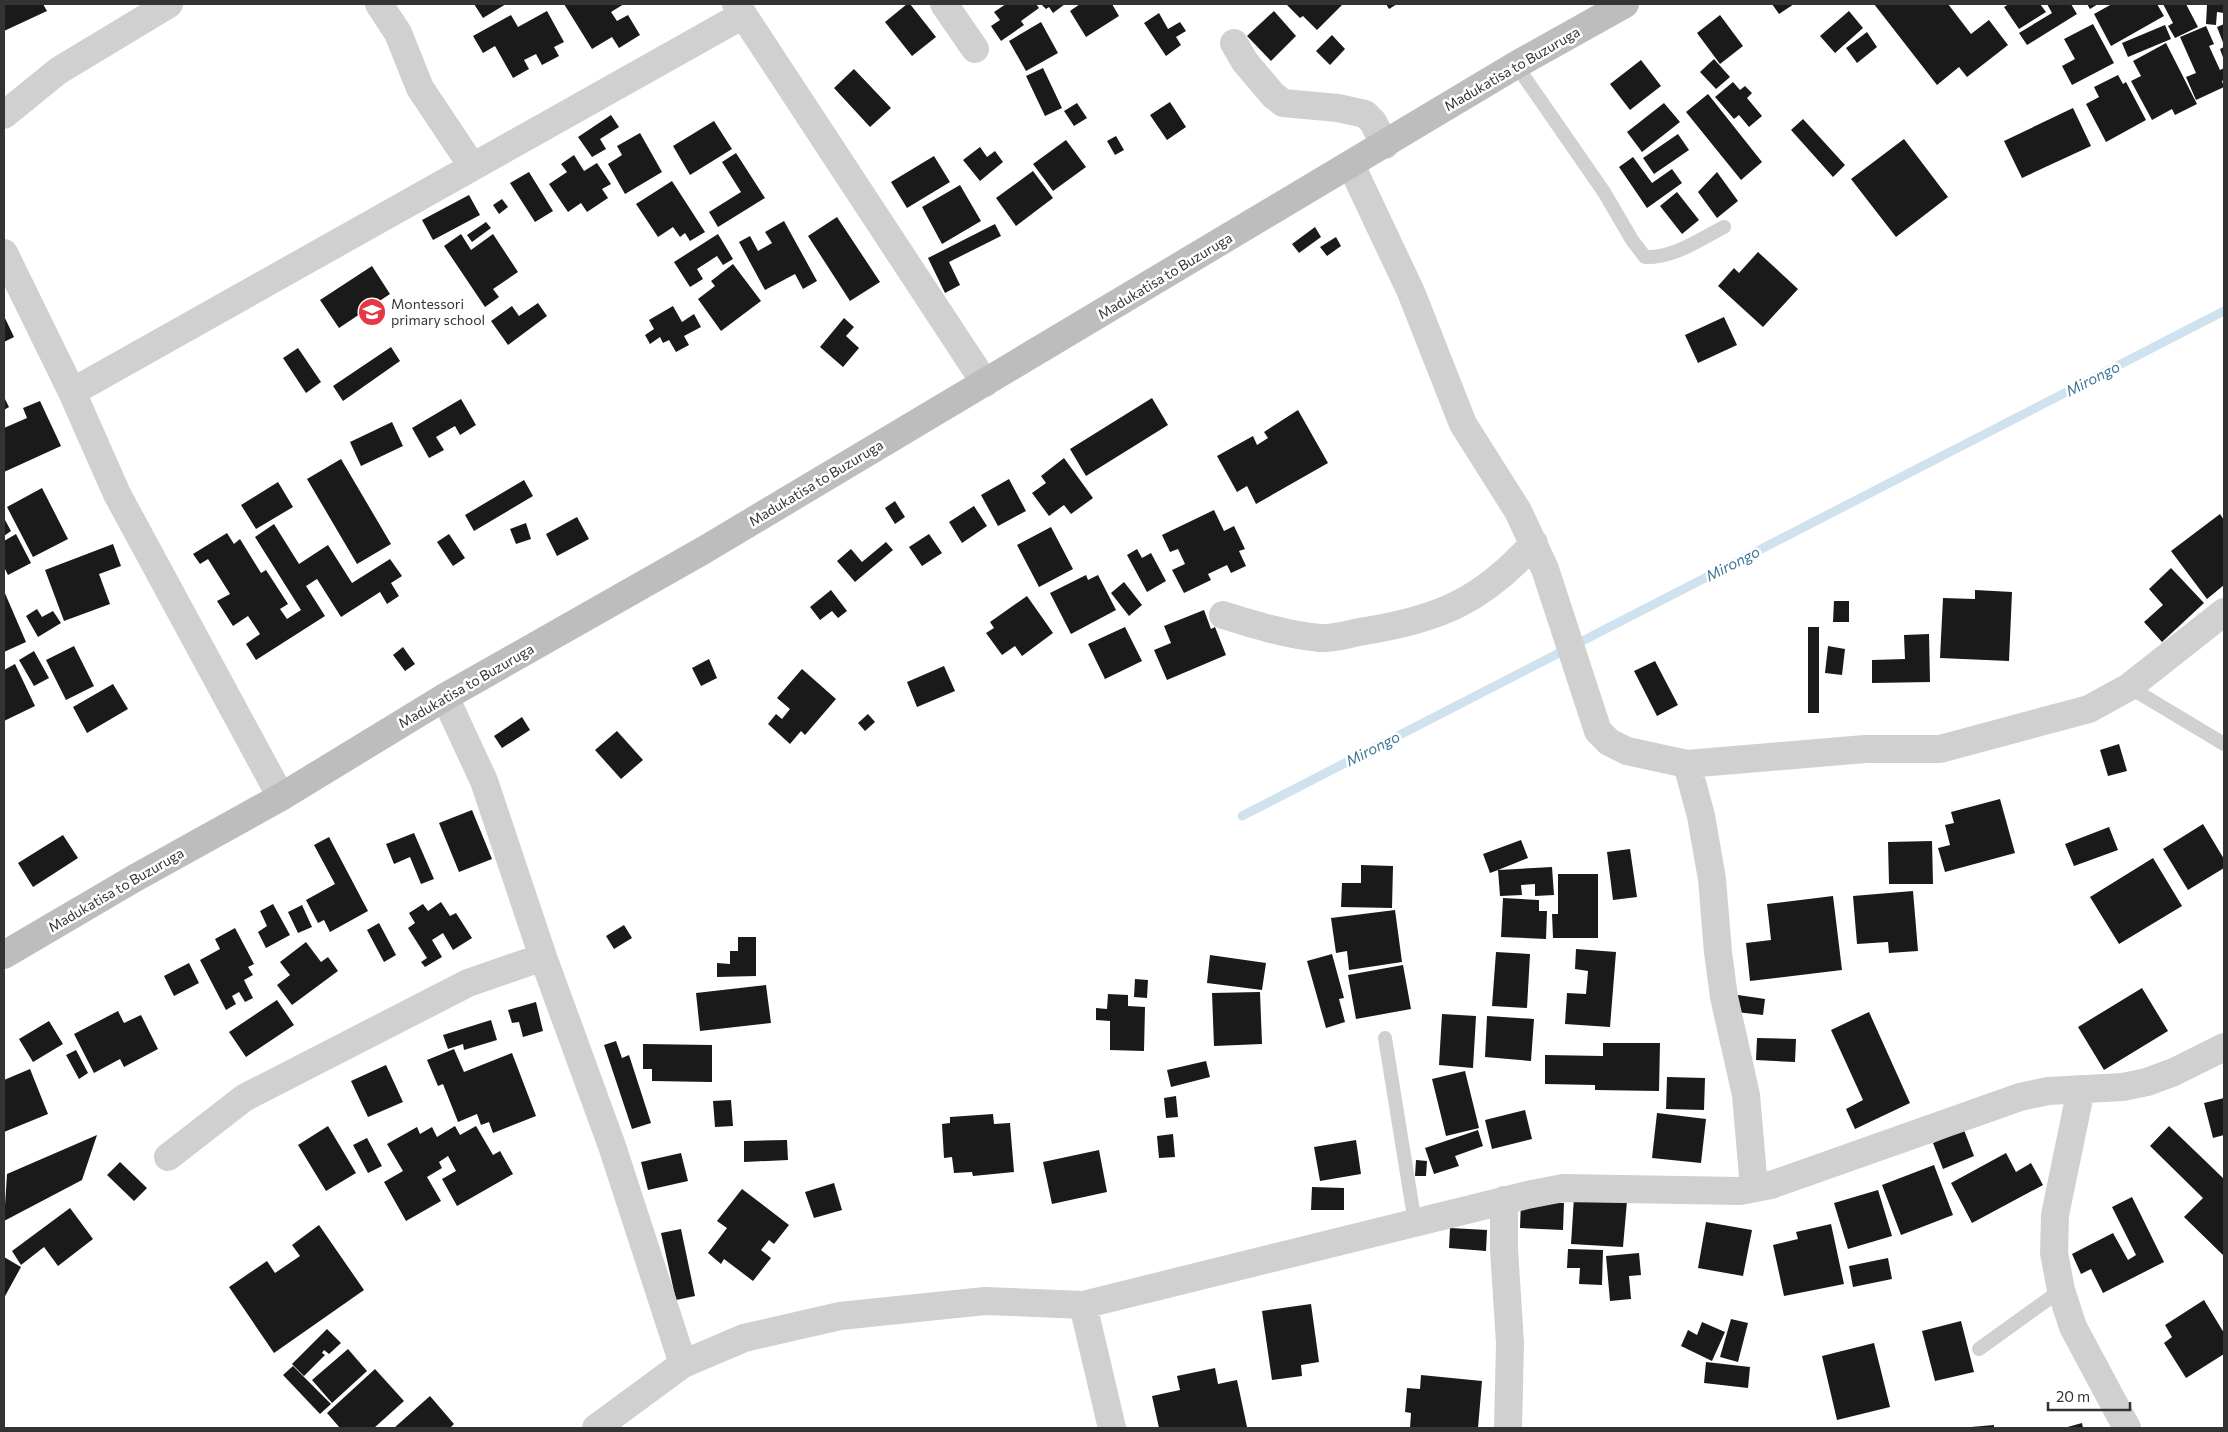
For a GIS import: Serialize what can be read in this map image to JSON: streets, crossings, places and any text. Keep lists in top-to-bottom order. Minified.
{"streets":{"main road":["Madukatisa to Buzuruga"]},"water":["Mirongo"],"places":{"school or university":["Montessori primary school"]},"scale_bar":"20 m"}
